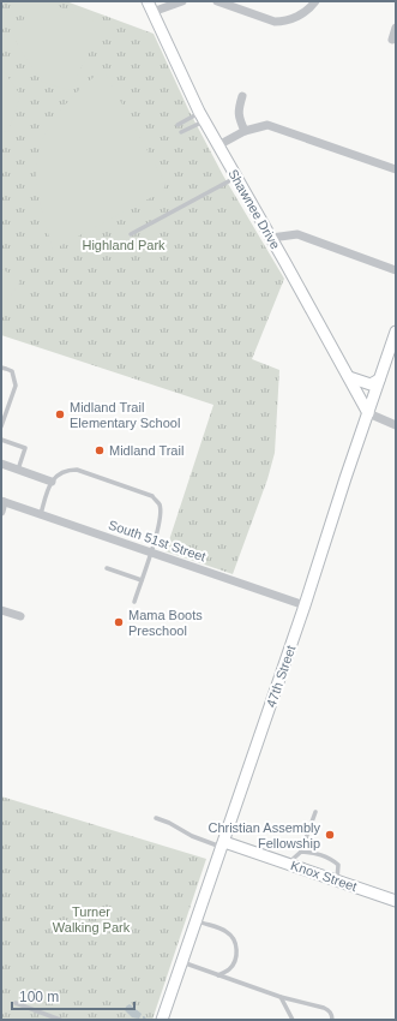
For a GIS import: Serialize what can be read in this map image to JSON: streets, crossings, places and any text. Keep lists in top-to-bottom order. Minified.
{"streets":{"main road":["Shawnee Drive","47th Street","Knox Street"],"street":["South 51st Street"]},"crossings":[["Shawnee Drive","47th Street"],["South 51st Street","47th Street"],["47th Street","Knox Street"]],"parks":["Highland Park","Turner Walking Park"],"places":["Midland Trail Elementary School","Midland Trail","Mama Boots Preschool","Christian Assembly Fellowship"],"scale_bar":"100 m"}
